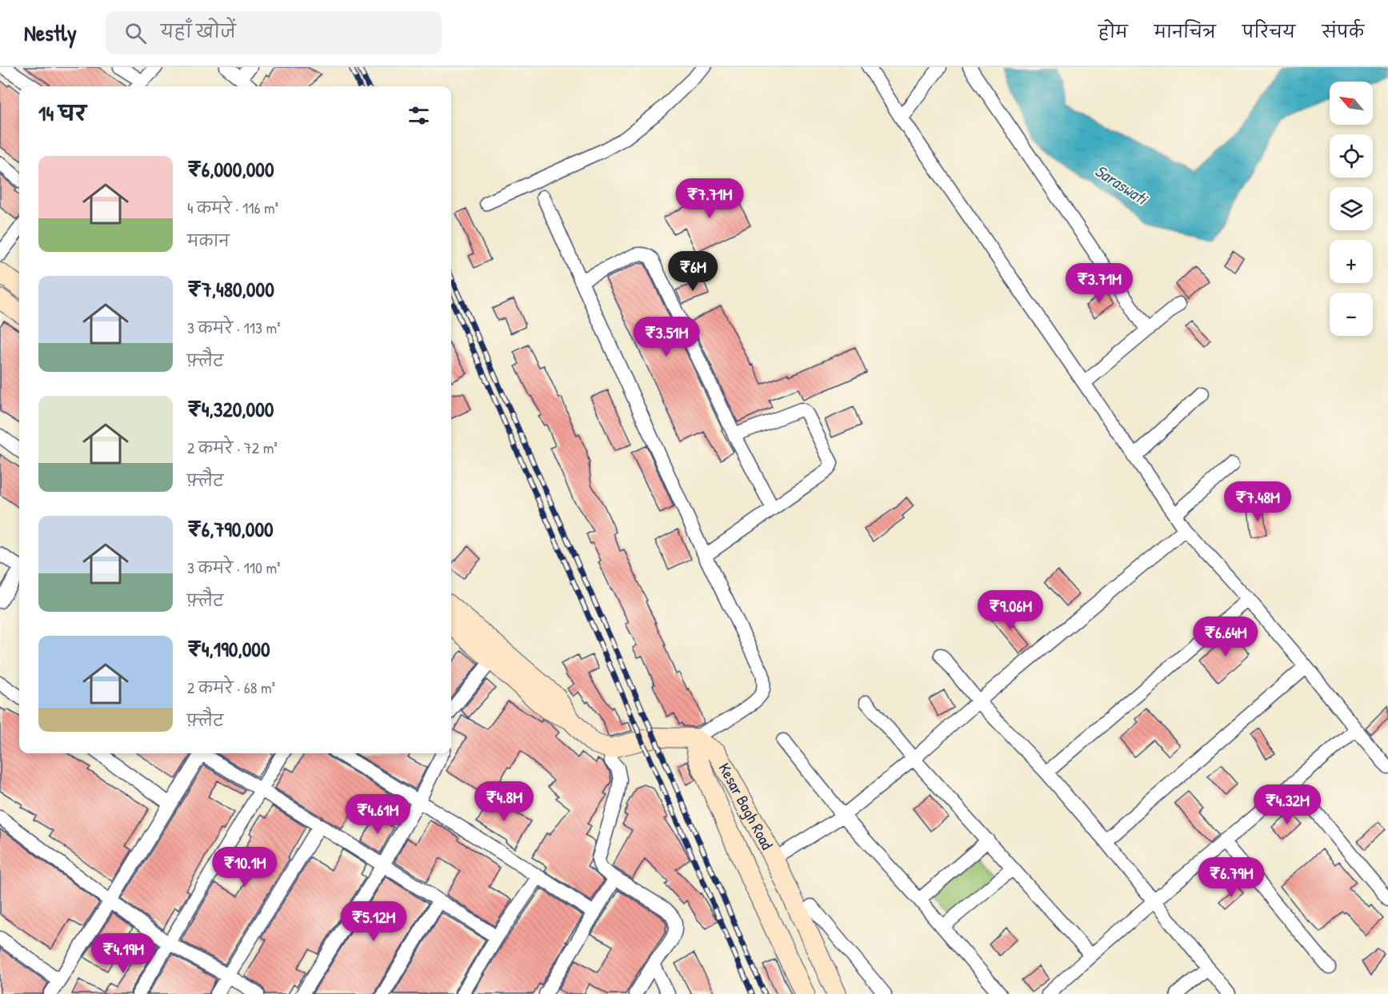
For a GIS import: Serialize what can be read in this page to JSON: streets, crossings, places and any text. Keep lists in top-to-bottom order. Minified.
{"streets":{"main road":["Kesar Bagh Road"]},"water":["Saraswati"],"north":"top left","page":{"header":"Nestly","search":"यहाँ खोजें","nav":["होम","मानचित्र","परिचय","संपर्क"],"map_buttons":["+","−"],"heading":"14 घर","list":[{"name":"₹6,000,000","note":"4 कमरे · 116 m² · मकान"},{"name":"₹7,480,000","note":"3 कमरे · 113 m² · फ़्लैट"},{"name":"₹4,320,000","note":"2 कमरे · 72 m² · फ़्लैट"},{"name":"₹6,790,000","note":"3 कमरे · 110 m² · फ़्लैट"},{"name":"₹4,190,000","note":"2 कमरे · 68 m² · फ़्लैट"}],"price":["₹7.71M","₹6M","₹3.71M","₹3.51M","₹7.48M","₹9.06M","₹6.64M","₹4.8M","₹4.32M","₹4.61M","₹10.1M","₹6.79M","₹5.12M","₹4.19M"]}}
